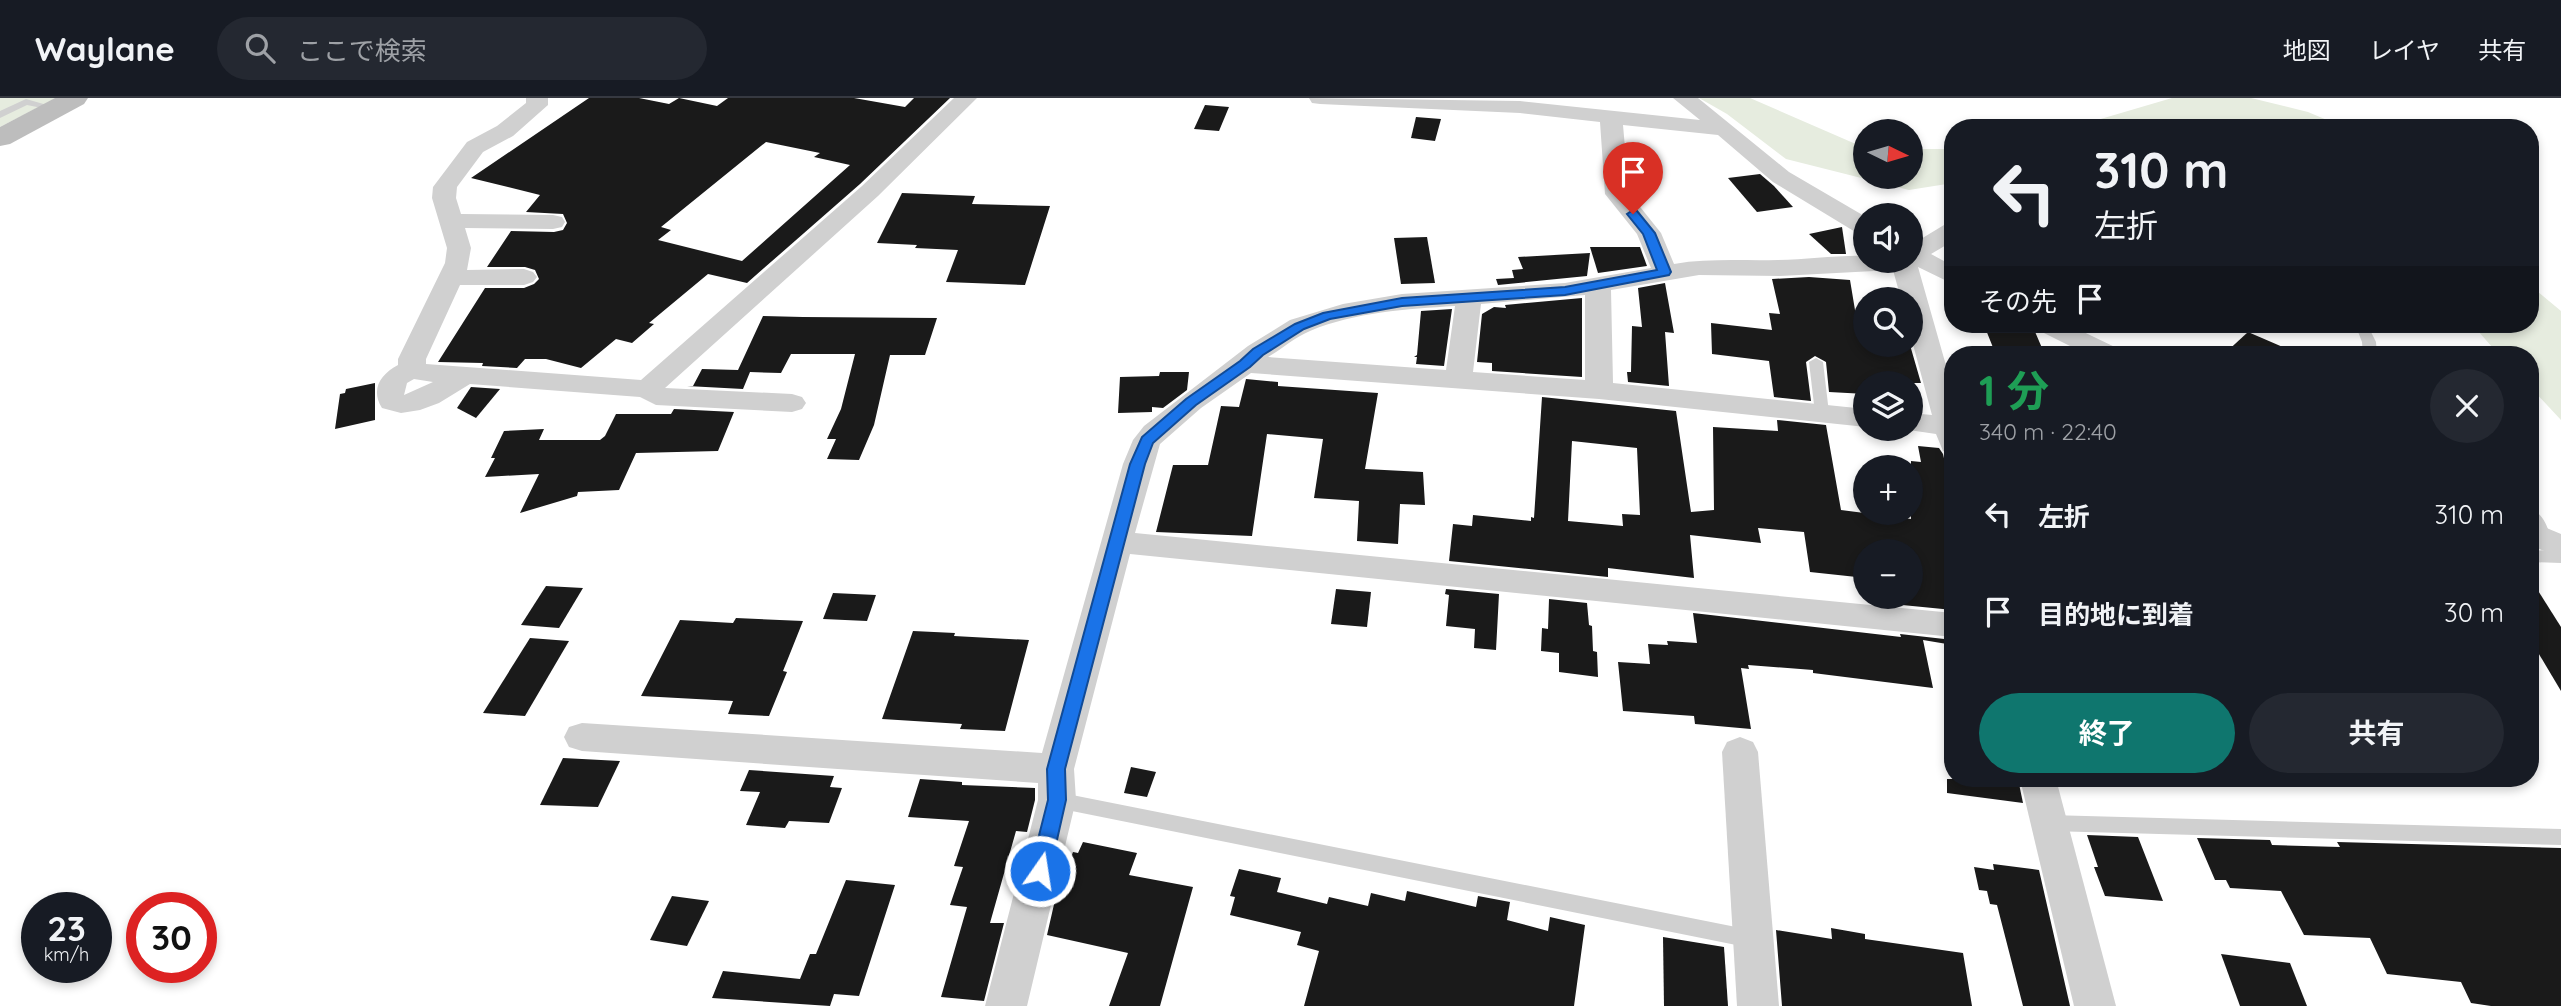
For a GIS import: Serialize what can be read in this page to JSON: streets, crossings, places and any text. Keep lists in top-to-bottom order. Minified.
{"north":"right","page":{"header":"Waylane","search":"ここで検索","nav":["地図","レイヤ","共有"],"map_buttons":["+","−"],"turn":["310 m","左折"],"then":"その先","heading":["1 分","340 m · 22:40"],"list":[{"name":"左折","value":"310 m"},{"name":"目的地に到着","value":"30 m"}],"buttons":["終了","共有"],"speed":"23 km/h","limit":"30"}}
